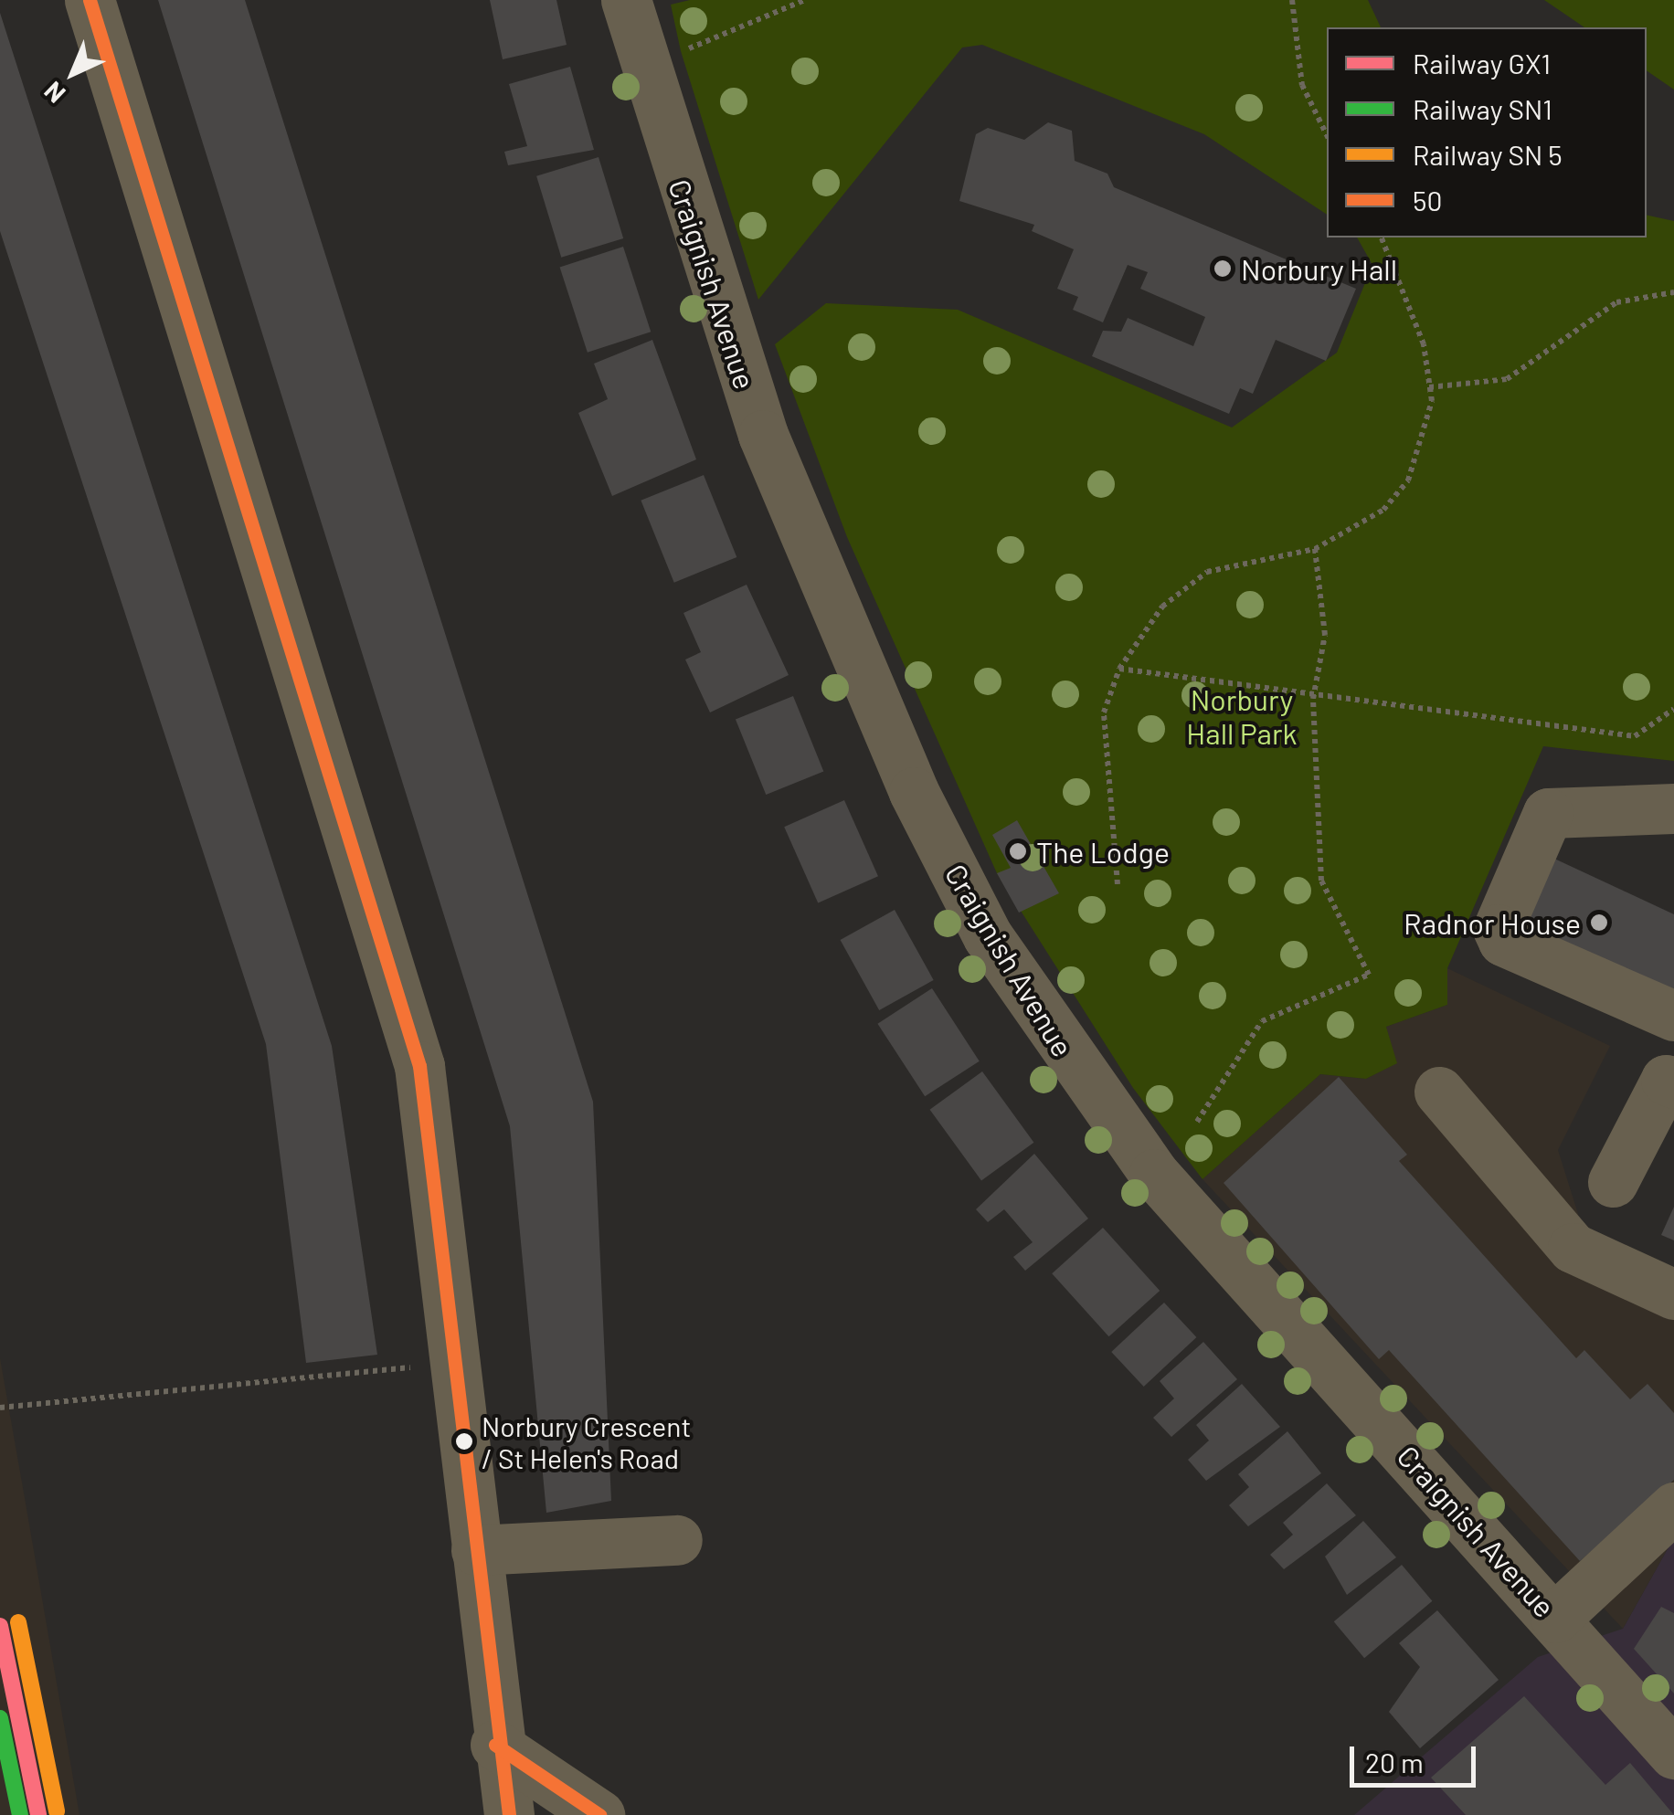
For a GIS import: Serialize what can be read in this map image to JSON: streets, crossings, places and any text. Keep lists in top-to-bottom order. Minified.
{"streets":{"street":["Craignish Avenue"]},"parks":["Norbury Hall Park"],"places":["Norbury Hall","The Lodge","Radnor House","Norbury Crescent / St Helen's Road"],"lines":["transit line 50","rail line GX1","rail line SN1"],"legend":["Railway GX1","Railway SN1","Railway SN 5","50"],"scale_bar":"20 m","north":"bottom left"}
